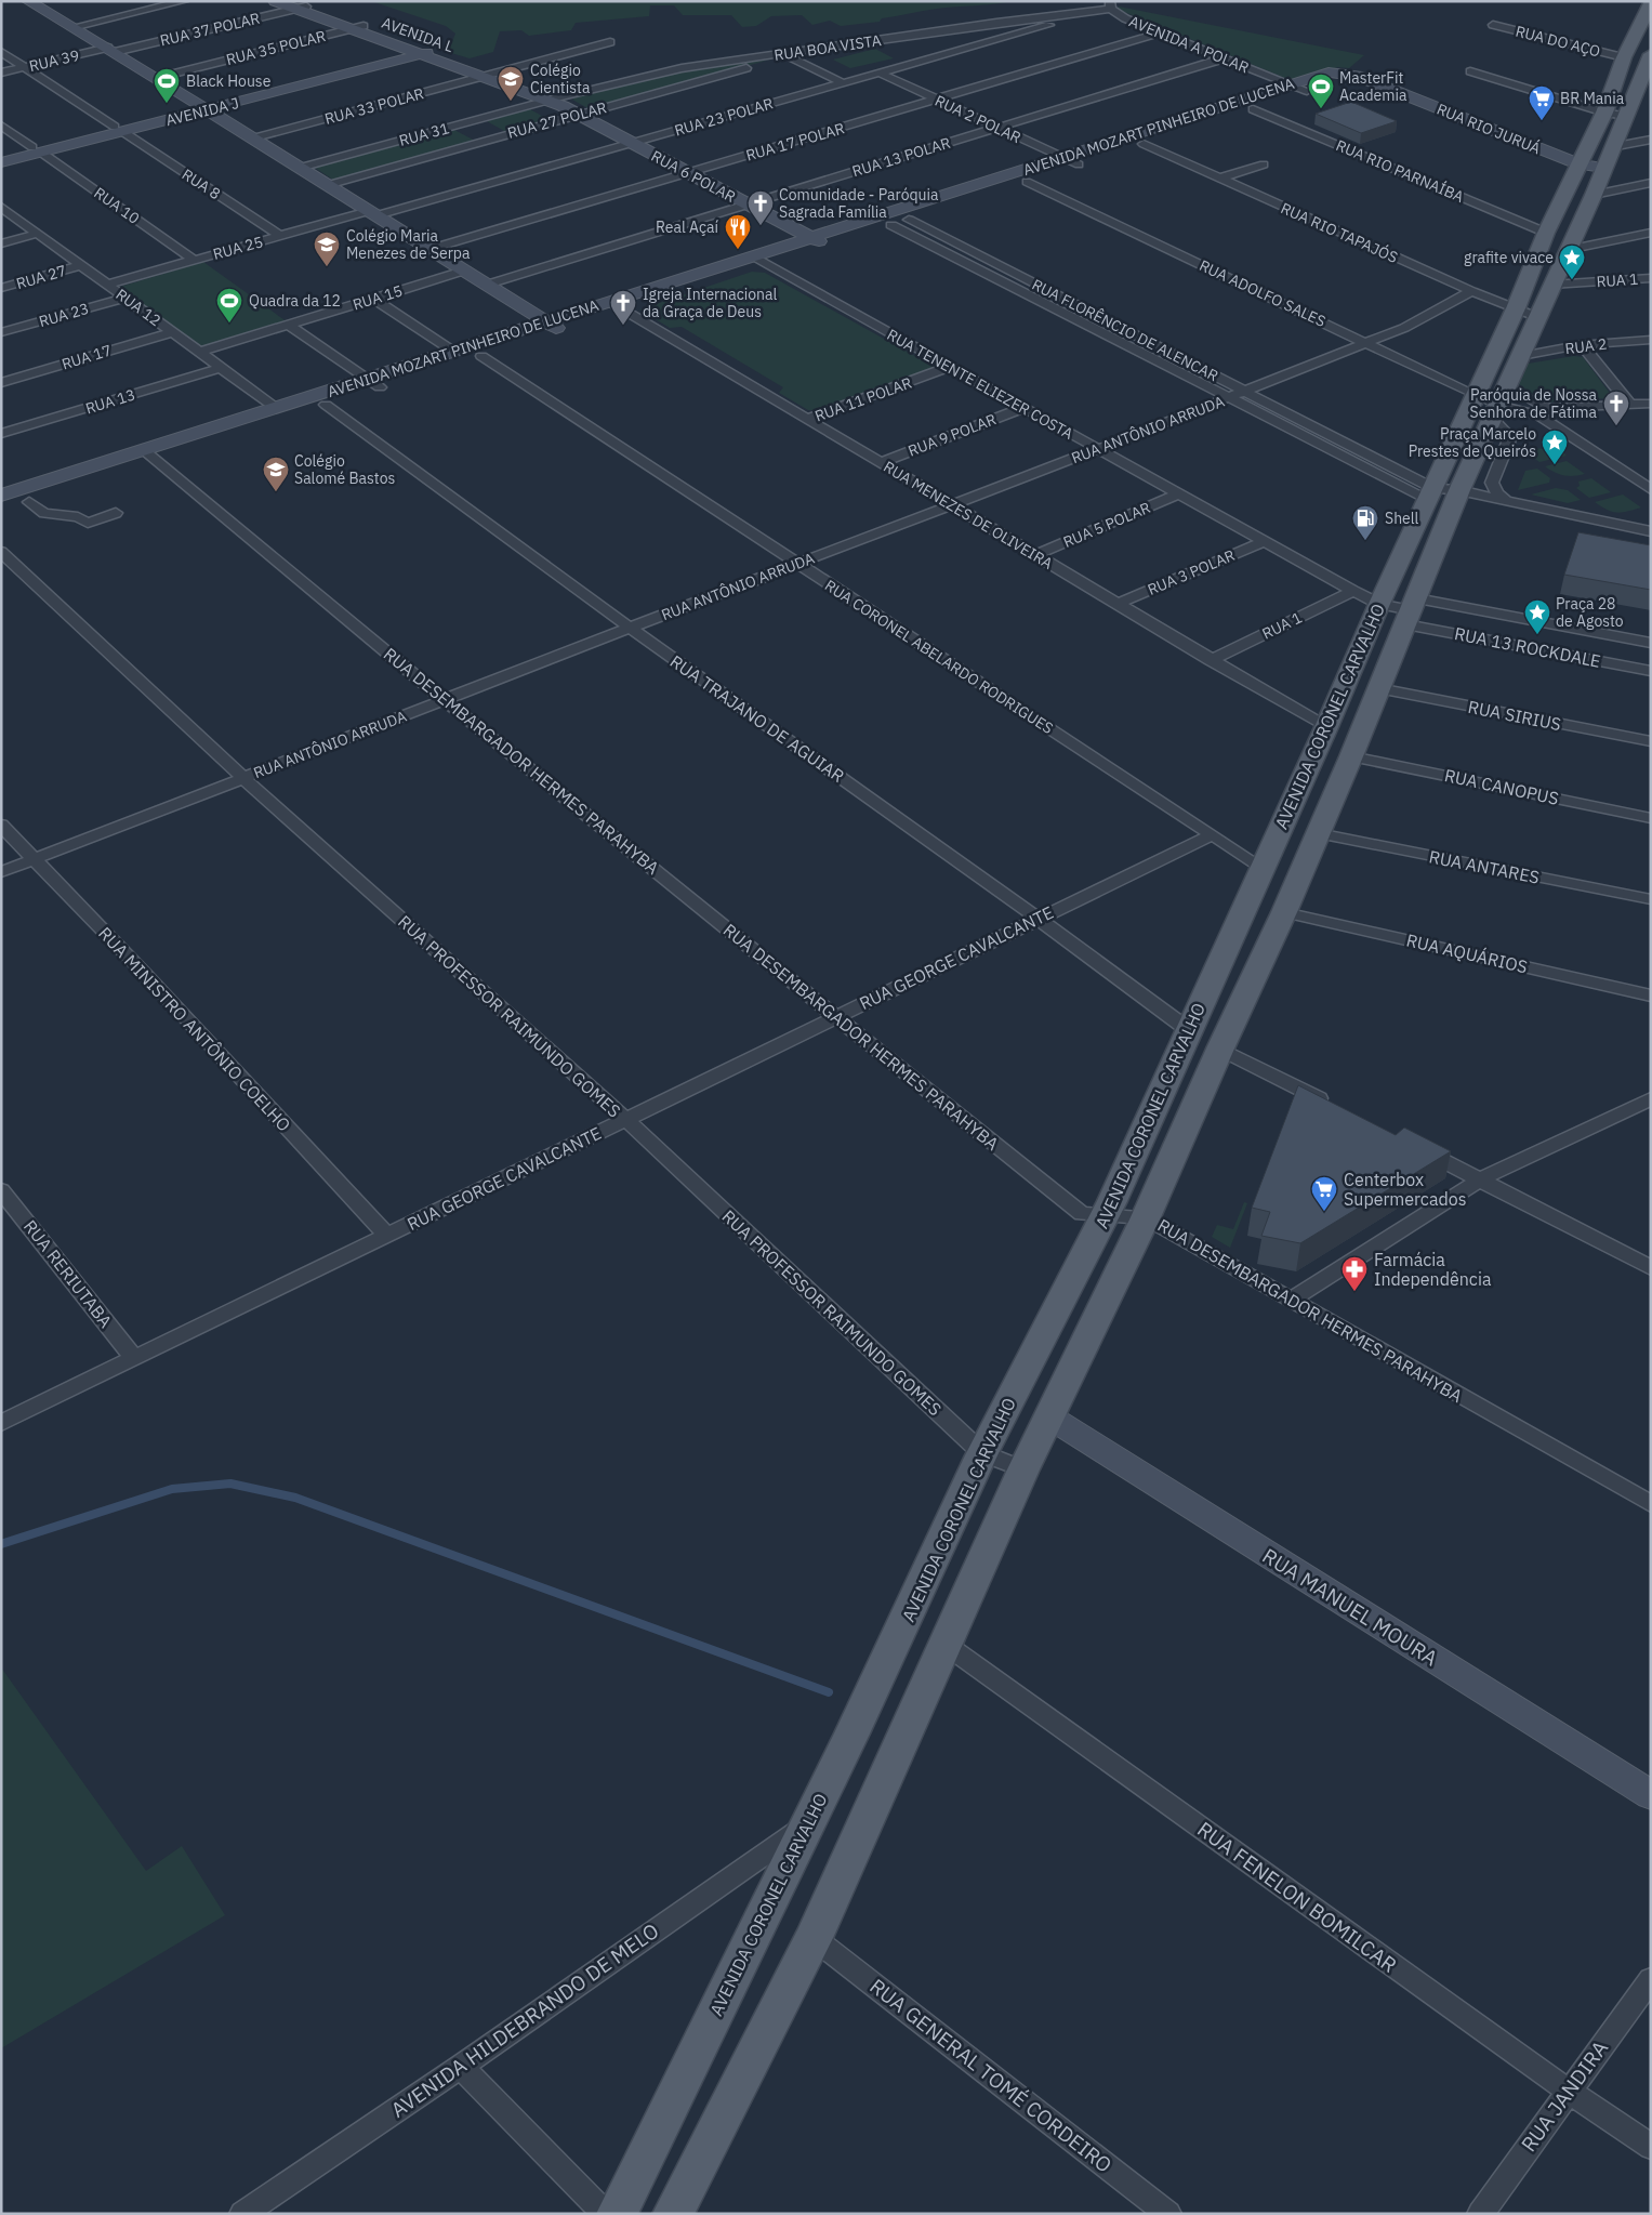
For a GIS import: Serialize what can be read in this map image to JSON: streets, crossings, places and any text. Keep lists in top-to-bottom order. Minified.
{"streets":{"main road":["AVENIDA L","AVENIDA J","AVENIDA MOZART PINHEIRO DE LUCENA","RUA RIO JURUÁ","RUA 6 POLAR","AVENIDA CORONEL CARVALHO","RUA MANUEL MOURA"],"street":["RUA 37 POLAR","RUA DO AÇO","AVENIDA A POLAR","RUA 35 POLAR","RUA BOA VISTA","RUA 39","RUA 33 POLAR","RUA 23 POLAR","RUA 2 POLAR","RUA 27 POLAR","RUA 31","RUA 17 POLAR","RUA 13 POLAR","RUA RIO PARNAÍBA","RUA 8","RUA 10","RUA RIO TAPAJÓS","RUA 25","RUA 27","RUA 1","RUA ADOLFO SALES","RUA 15","RUA 12","RUA 23","RUA FLORÊNCIO DE ALENCAR","RUA 2","RUA 17","RUA TENENTE ELIEZER COSTA","RUA 11 POLAR","RUA 13","RUA ANTÔNIO ARRUDA","RUA 9 POLAR","RUA MENEZES DE OLIVEIRA","RUA 5 POLAR","RUA 3 POLAR","RUA 13 ROCKDALE","RUA CORONEL ABELARDO RODRIGUES","RUA SIRIUS","RUA TRAJANO DE AGUIAR","RUA DESEMBARGADOR HERMES PARAHYBA","RUA CANOPUS","RUA ANTARES","RUA AQUÁRIOS","RUA GEORGE CAVALCANTE","RUA PROFESSOR RAIMUNDO GOMES","RUA MINISTRO ANTÔNIO COELHO","RUA RERIUTABA","RUA FENELON BOMILCAR","AVENIDA HILDEBRANDO DE MELO","RUA GENERAL TOMÉ CORDEIRO","RUA JANDIRA"]},"crossings":[["RUA 37 POLAR","AVENIDA L"],["RUA 37 POLAR","RUA 39"],["AVENIDA L","RUA 35 POLAR"],["AVENIDA L","RUA BOA VISTA"],["AVENIDA L","RUA 33 POLAR"],["AVENIDA L","AVENIDA J"],["AVENIDA L","RUA 31"],["AVENIDA L","RUA 6 POLAR"],["RUA DO AÇO","AVENIDA CORONEL CARVALHO"],["AVENIDA A POLAR","RUA BOA VISTA"],["AVENIDA A POLAR","AVENIDA MOZART PINHEIRO DE LUCENA"],["AVENIDA A POLAR","RUA 17 POLAR"],["AVENIDA A POLAR","RUA 13 POLAR"],["RUA BOA VISTA","RUA 23 POLAR"],["RUA BOA VISTA","RUA 27 POLAR"],["RUA BOA VISTA","RUA 31"],["RUA BOA VISTA","RUA 6 POLAR"],["RUA 39","RUA 8"],["AVENIDA J","RUA 8"],["AVENIDA J","RUA 10"],["RUA 23 POLAR","RUA 2 POLAR"],["RUA 23 POLAR","RUA 6 POLAR"],["RUA 23 POLAR","RUA 25"],["RUA 2 POLAR","AVENIDA MOZART PINHEIRO DE LUCENA"],["RUA 2 POLAR","RUA 17 POLAR"],["RUA 2 POLAR","RUA 13 POLAR"],["RUA 27 POLAR","RUA 31"],["RUA 27 POLAR","RUA 6 POLAR"],["AVENIDA MOZART PINHEIRO DE LUCENA","RUA RIO JURUÁ"],["AVENIDA MOZART PINHEIRO DE LUCENA","RUA RIO PARNAÍBA"],["AVENIDA MOZART PINHEIRO DE LUCENA","RUA 6 POLAR"],["AVENIDA MOZART PINHEIRO DE LUCENA","RUA RIO TAPAJÓS"],["AVENIDA MOZART PINHEIRO DE LUCENA","RUA ADOLFO SALES"],["AVENIDA MOZART PINHEIRO DE LUCENA","RUA 12"],["AVENIDA MOZART PINHEIRO DE LUCENA","RUA FLORÊNCIO DE ALENCAR"],["AVENIDA MOZART PINHEIRO DE LUCENA","RUA TENENTE ELIEZER COSTA"],["AVENIDA MOZART PINHEIRO DE LUCENA","RUA MENEZES DE OLIVEIRA"],["AVENIDA MOZART PINHEIRO DE LUCENA","RUA CORONEL ABELARDO RODRIGUES"],["AVENIDA MOZART PINHEIRO DE LUCENA","RUA TRAJANO DE AGUIAR"],["AVENIDA MOZART PINHEIRO DE LUCENA","RUA DESEMBARGADOR HERMES PARAHYBA"],["RUA RIO JURUÁ","AVENIDA CORONEL CARVALHO"],["RUA 31","RUA 6 POLAR"],["RUA 17 POLAR","RUA 6 POLAR"],["RUA 13 POLAR","RUA 6 POLAR"],["RUA RIO PARNAÍBA","AVENIDA CORONEL CARVALHO"],["RUA 8","RUA 25"],["RUA 10","RUA 25"],["RUA RIO TAPAJÓS","RUA ANTÔNIO ARRUDA"],["RUA RIO TAPAJÓS","AVENIDA CORONEL CARVALHO"],["RUA 25","RUA 12"],["RUA 27","RUA 12"],["RUA 1","RUA TENENTE ELIEZER COSTA"],["RUA 1","RUA MENEZES DE OLIVEIRA"],["RUA 1","AVENIDA CORONEL CARVALHO"],["RUA ADOLFO SALES","RUA ANTÔNIO ARRUDA"],["RUA ADOLFO SALES","AVENIDA CORONEL CARVALHO"],["RUA 15","RUA 12"],["RUA 12","RUA 23"],["RUA 12","RUA 17"],["RUA 12","RUA 13"],["RUA FLORÊNCIO DE ALENCAR","RUA ANTÔNIO ARRUDA"],["RUA FLORÊNCIO DE ALENCAR","AVENIDA CORONEL CARVALHO"],["RUA 2","AVENIDA CORONEL CARVALHO"],["RUA TENENTE ELIEZER COSTA","RUA 11 POLAR"],["RUA TENENTE ELIEZER COSTA","RUA ANTÔNIO ARRUDA"],["RUA TENENTE ELIEZER COSTA","RUA 9 POLAR"],["RUA TENENTE ELIEZER COSTA","RUA 5 POLAR"],["RUA TENENTE ELIEZER COSTA","RUA 3 POLAR"],["RUA TENENTE ELIEZER COSTA","RUA 13 ROCKDALE"],["RUA TENENTE ELIEZER COSTA","AVENIDA CORONEL CARVALHO"],["RUA 11 POLAR","RUA MENEZES DE OLIVEIRA"],["RUA ANTÔNIO ARRUDA","RUA MENEZES DE OLIVEIRA"],["RUA ANTÔNIO ARRUDA","RUA CORONEL ABELARDO RODRIGUES"],["RUA ANTÔNIO ARRUDA","RUA TRAJANO DE AGUIAR"],["RUA ANTÔNIO ARRUDA","RUA DESEMBARGADOR HERMES PARAHYBA"],["RUA ANTÔNIO ARRUDA","RUA PROFESSOR RAIMUNDO GOMES"],["RUA ANTÔNIO ARRUDA","RUA MINISTRO ANTÔNIO COELHO"],["RUA 9 POLAR","RUA MENEZES DE OLIVEIRA"],["RUA MENEZES DE OLIVEIRA","RUA 5 POLAR"],["RUA MENEZES DE OLIVEIRA","RUA 3 POLAR"],["RUA MENEZES DE OLIVEIRA","AVENIDA CORONEL CARVALHO"],["RUA 13 ROCKDALE","AVENIDA CORONEL CARVALHO"],["RUA CORONEL ABELARDO RODRIGUES","AVENIDA CORONEL CARVALHO"],["RUA CORONEL ABELARDO RODRIGUES","RUA GEORGE CAVALCANTE"],["RUA SIRIUS","AVENIDA CORONEL CARVALHO"],["AVENIDA CORONEL CARVALHO","RUA TRAJANO DE AGUIAR"],["AVENIDA CORONEL CARVALHO","RUA DESEMBARGADOR HERMES PARAHYBA"],["AVENIDA CORONEL CARVALHO","RUA CANOPUS"],["AVENIDA CORONEL CARVALHO","RUA ANTARES"],["AVENIDA CORONEL CARVALHO","RUA AQUÁRIOS"],["AVENIDA CORONEL CARVALHO","RUA PROFESSOR RAIMUNDO GOMES"],["AVENIDA CORONEL CARVALHO","RUA MANUEL MOURA"],["AVENIDA CORONEL CARVALHO","RUA FENELON BOMILCAR"],["AVENIDA CORONEL CARVALHO","AVENIDA HILDEBRANDO DE MELO"],["AVENIDA CORONEL CARVALHO","RUA GENERAL TOMÉ CORDEIRO"],["RUA TRAJANO DE AGUIAR","RUA GEORGE CAVALCANTE"],["RUA DESEMBARGADOR HERMES PARAHYBA","RUA GEORGE CAVALCANTE"],["RUA GEORGE CAVALCANTE","RUA PROFESSOR RAIMUNDO GOMES"],["RUA GEORGE CAVALCANTE","RUA MINISTRO ANTÔNIO COELHO"],["RUA GEORGE CAVALCANTE","RUA RERIUTABA"],["RUA FENELON BOMILCAR","RUA JANDIRA"]],"places":{"school or university":["Colégio Cientista","Colégio Maria Menezes de Serpa","Colégio Salomé Bastos"],"sports":["Black House","MasterFit Academia","Quadra da 12"],"supermarket":["BR Mania","Centerbox Supermercados"],"church":["Comunidade - Paróquia Sagrada Família","Igreja Internacional da Graça de Deus","Paróquia de Nossa Senhora de Fátima"],"restaurant":["Real Açaí"],"place":["grafite vivace","Praça Marcelo Prestes de Queirós","Praça 28 de Agosto"],"fuel station":["Shell"],"pharmacy":["Farmácia Independência"]}}
